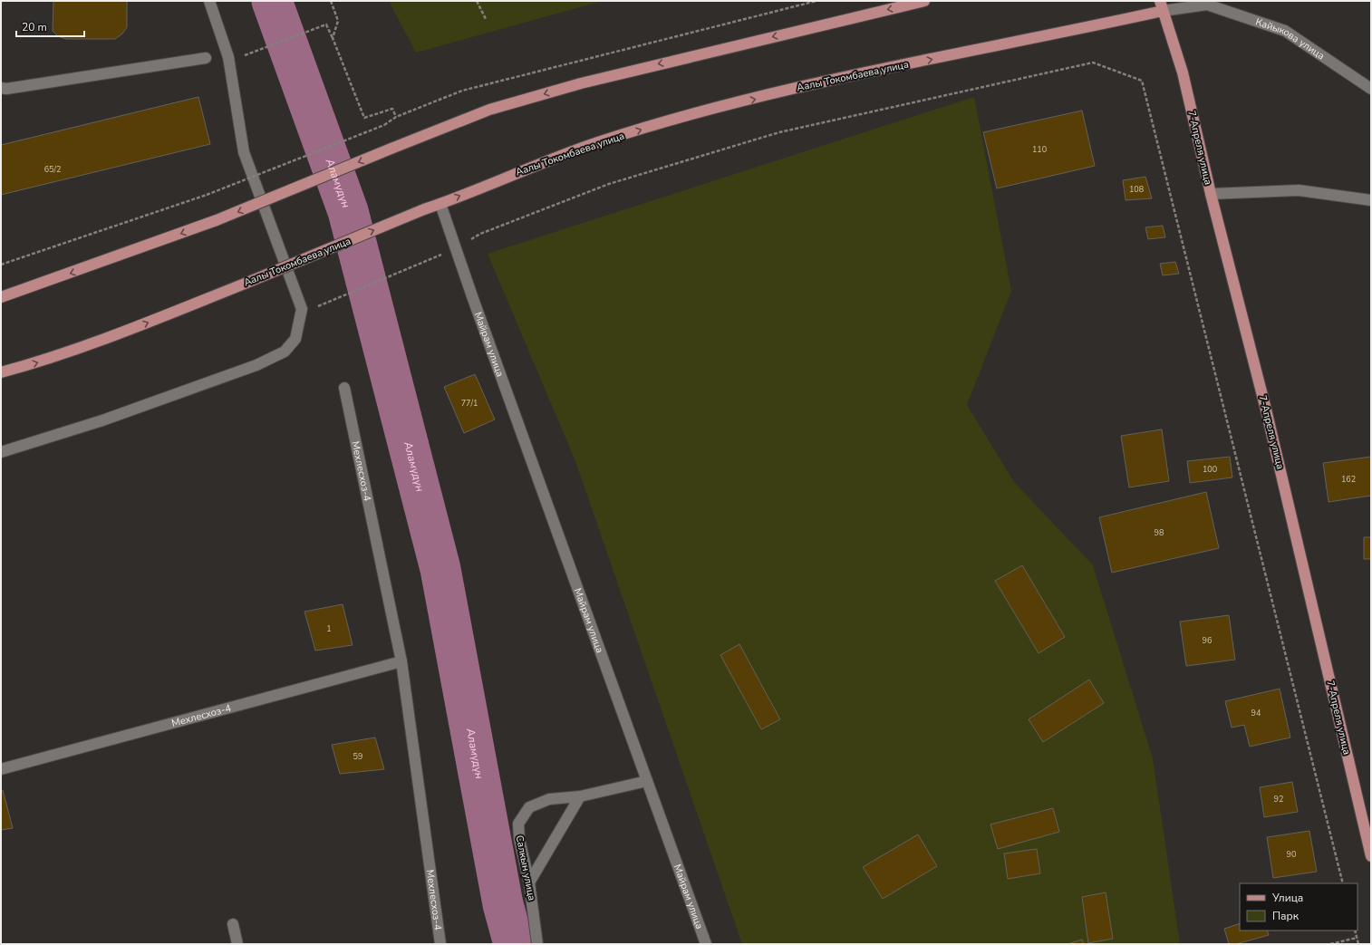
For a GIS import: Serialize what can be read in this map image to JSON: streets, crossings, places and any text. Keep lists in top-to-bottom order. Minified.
{"streets":{"main road":["Аалы Токомбаева улица","7-Апреля улица"],"street":["Кайыкова улица","Майрам улица","Мехлесхоз-4","Салкын улица"]},"crossings":[["Аалы Токомбаева улица","7-Апреля улица"],["Аалы Токомбаева улица","Майрам улица"],["Майрам улица","Салкын улица"]],"water":["Аламүдүн"],"house_numbers":["110","65/2","108","77/1","100","162","98","1","96","94","59","92","90"],"legend":["Улица","Парк"],"scale_bar":"20 m"}
